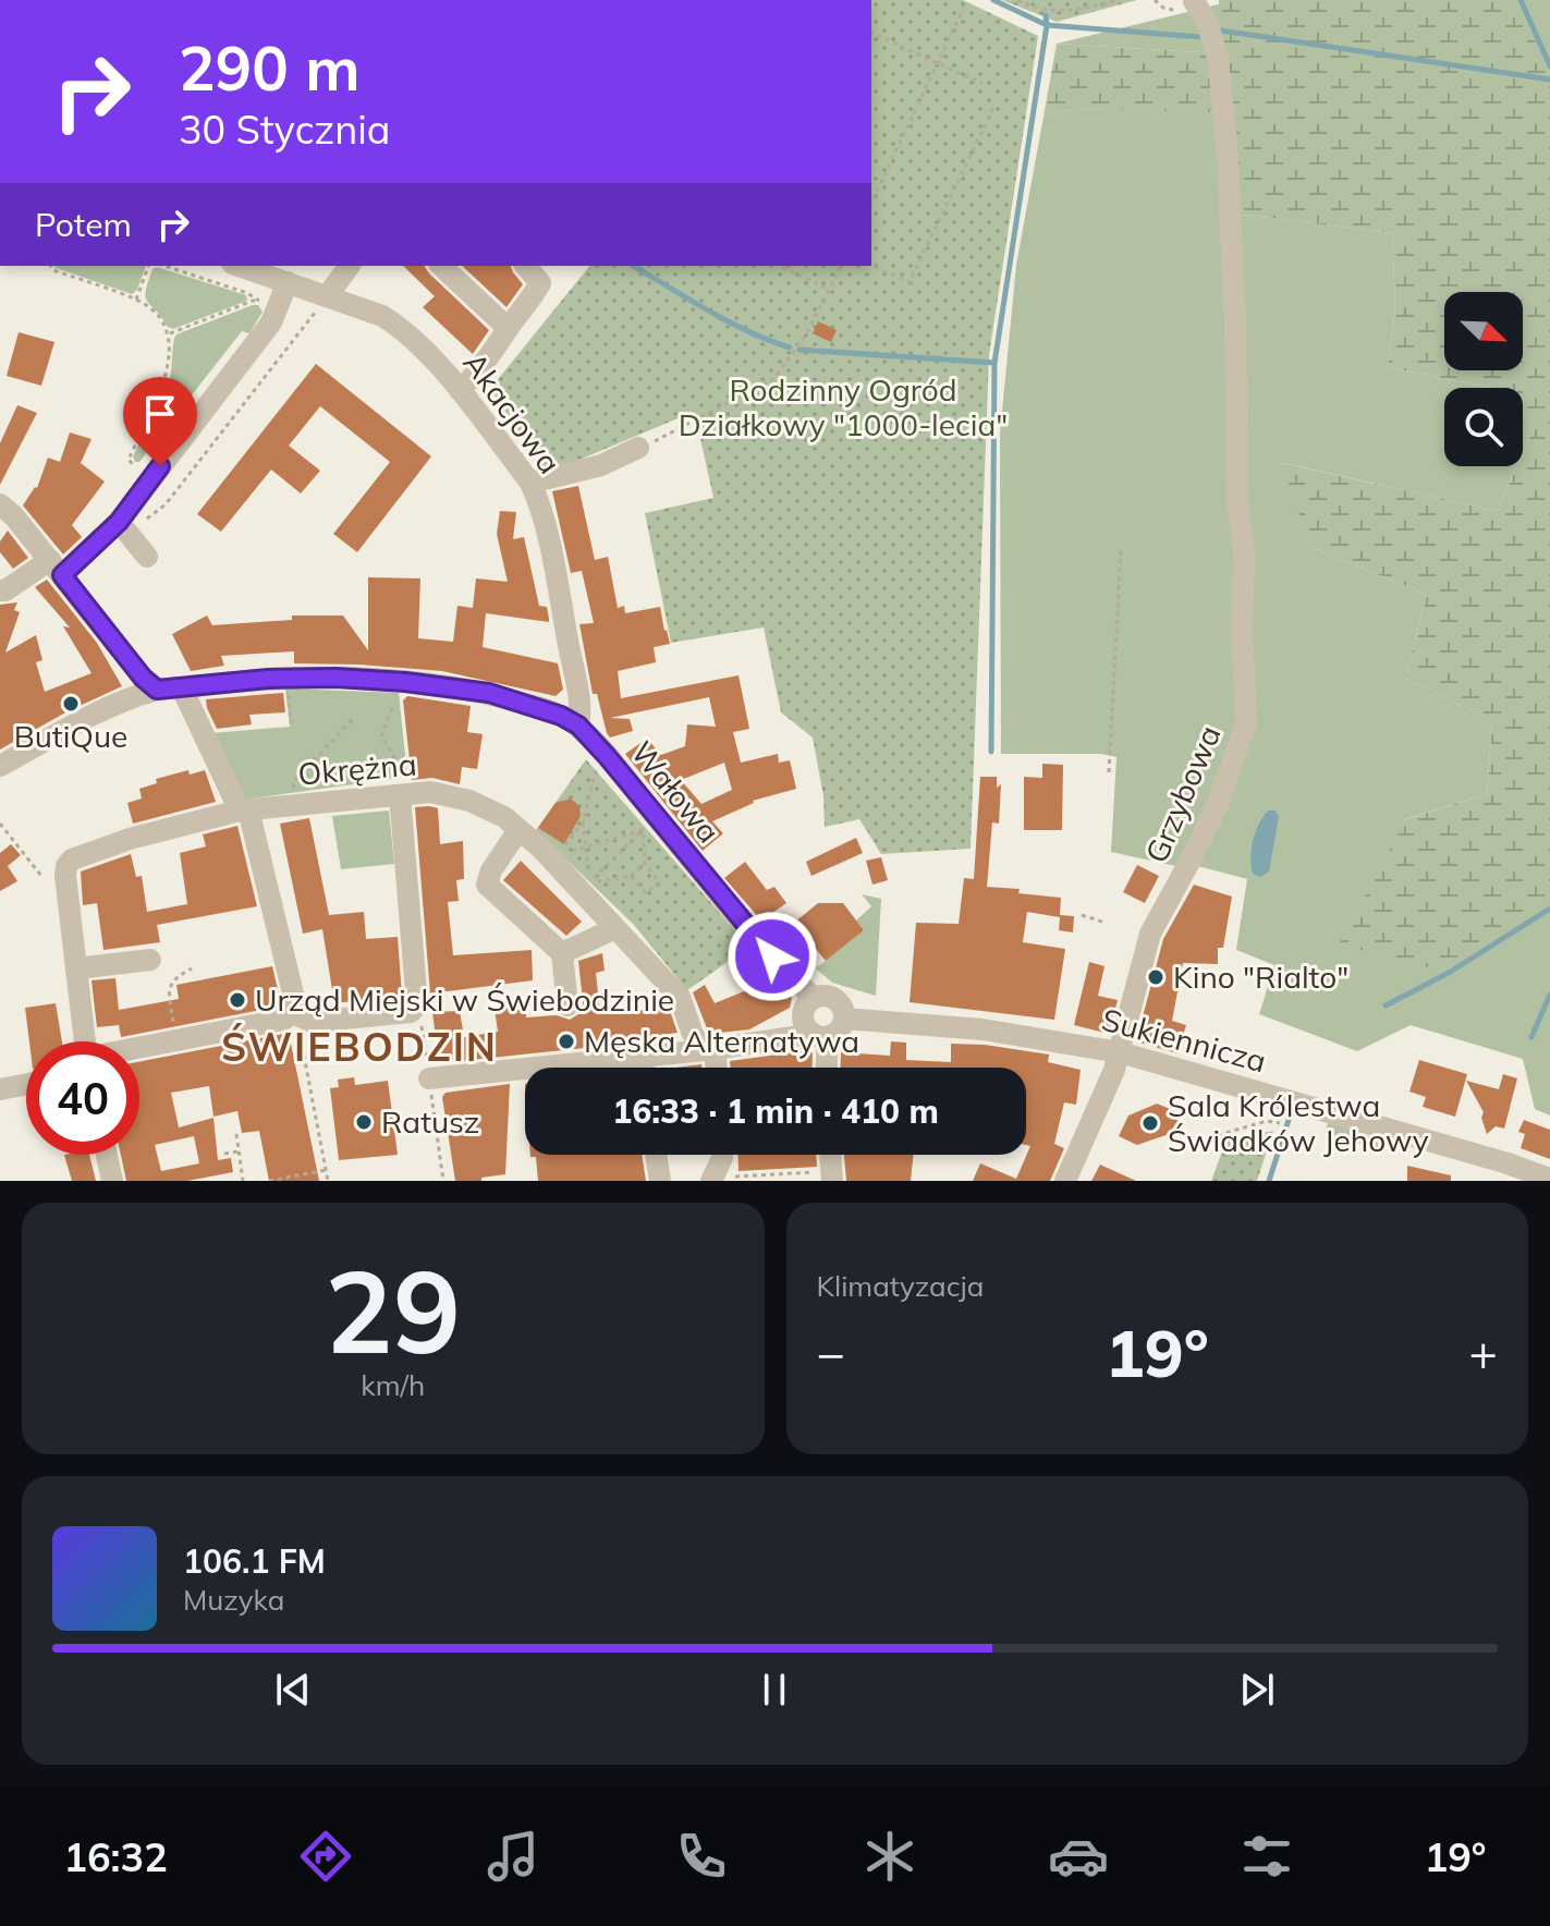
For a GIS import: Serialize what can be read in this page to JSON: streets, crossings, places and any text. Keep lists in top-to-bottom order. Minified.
{"streets":{"street":["Akacjowa","Okrężna","Wałowa","Grzybowa","Sukiennicza"]},"crossings":[["Akacjowa","Wałowa"],["Wałowa","Sukiennicza"],["Grzybowa","Sukiennicza"]],"districts":["ŚWIEBODZIN"],"parks":["Rodzinny Ogród Działkowy \"1000-lecia\""],"places":["ButiQue","Kino \"Rialto\"","Urząd Miejski w Świebodzinie","Męska Alternatywa","Ratusz","Sala Królestwa Świadków Jehowy"],"north":"bottom right","page":{"turn":["290 m","30 Stycznia"],"then":"Potem","limit":"40","trip":"16:33 · 1 min · 410 m","tile":[["29","km/h"],"Klimatyzacja"],"heat":["−","19°","+"],"song":["106.1 FM","Muzyka"],"tabs":["16:32","19°"]}}
